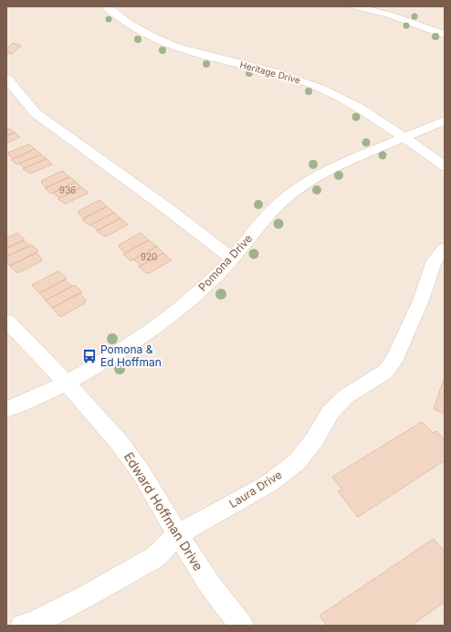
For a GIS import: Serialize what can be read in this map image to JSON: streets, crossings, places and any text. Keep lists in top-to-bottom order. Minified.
{"streets":{"street":["Heritage Drive","Pomona Drive","Laura Drive","Edward Hoffman Drive"]},"crossings":[["Heritage Drive","Pomona Drive"],["Pomona Drive","Edward Hoffman Drive"],["Laura Drive","Edward Hoffman Drive"]],"places":{"bus stop":["Pomona & Ed Hoffman"]},"house_numbers":["936","920"]}
